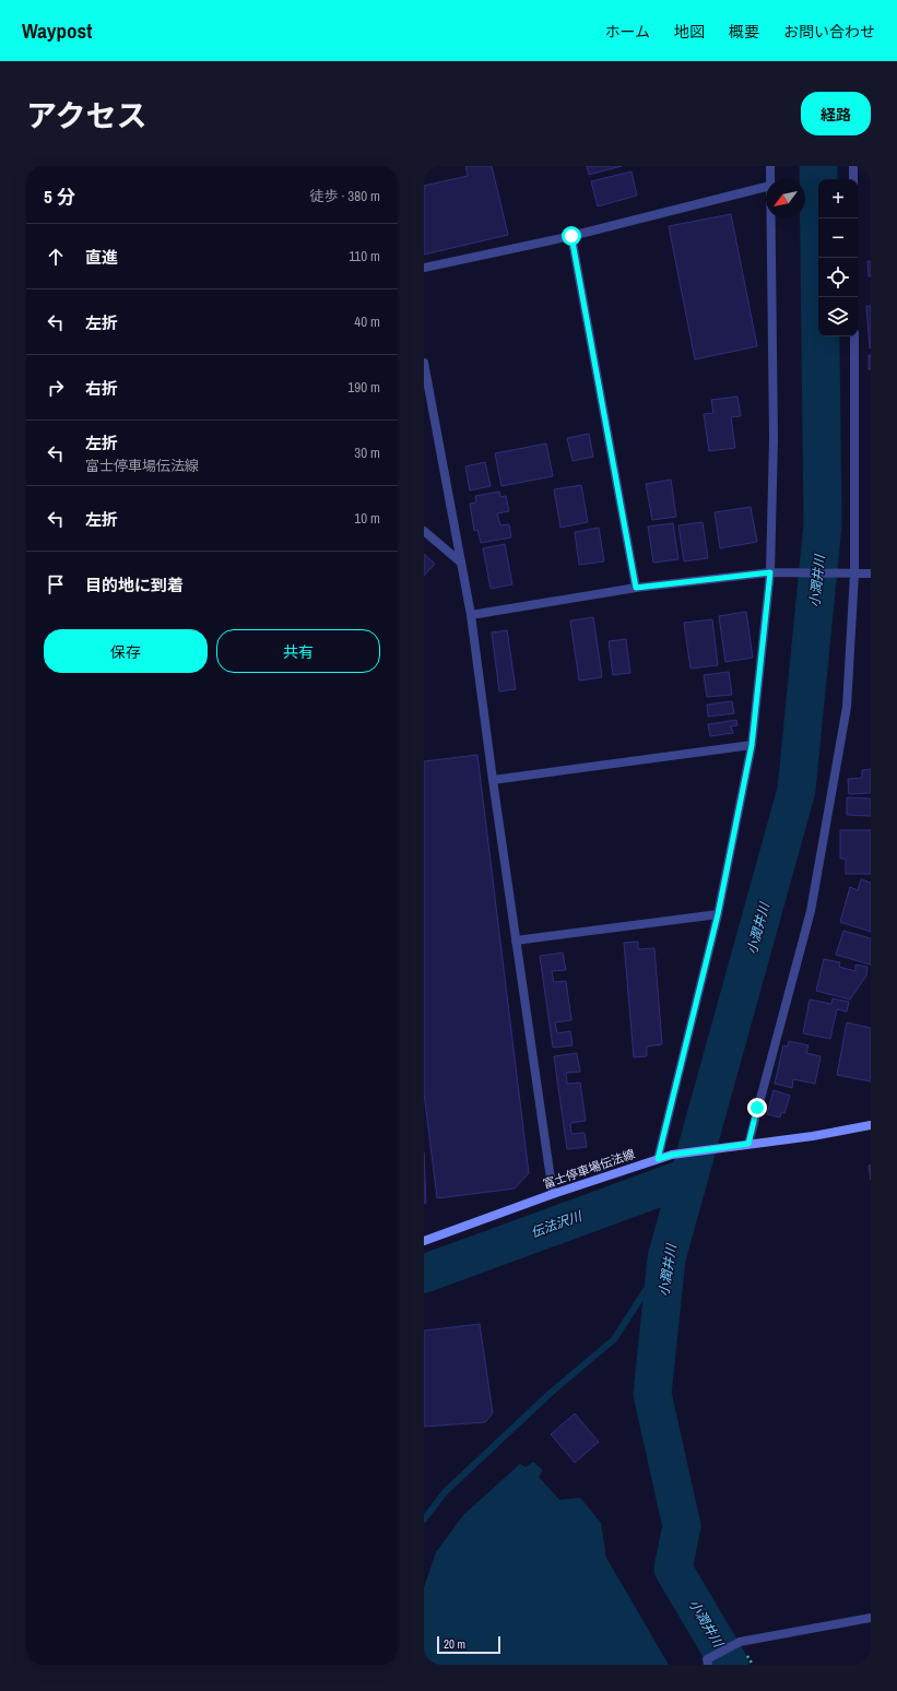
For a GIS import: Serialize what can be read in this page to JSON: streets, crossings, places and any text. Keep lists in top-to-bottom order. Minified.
{"streets":{"main road":["富士停車場伝法線"]},"water":["小潤井川","伝法沢川"],"scale_bar":"20 m","north":"bottom left","page":{"header":"Waypost","nav":["ホーム","地図","概要","お問い合わせ"],"title":"アクセス","buttons":["経路",["保存","共有"]],"heading":["5 分","徒歩 · 380 m"],"map_buttons":["+","−"],"list":[["直進","110 m"],["左折","40 m"],["右折","190 m"],["左折","富士停車場伝法線","30 m"],["左折","10 m"],"目的地に到着"],"scale":"20 m"}}
